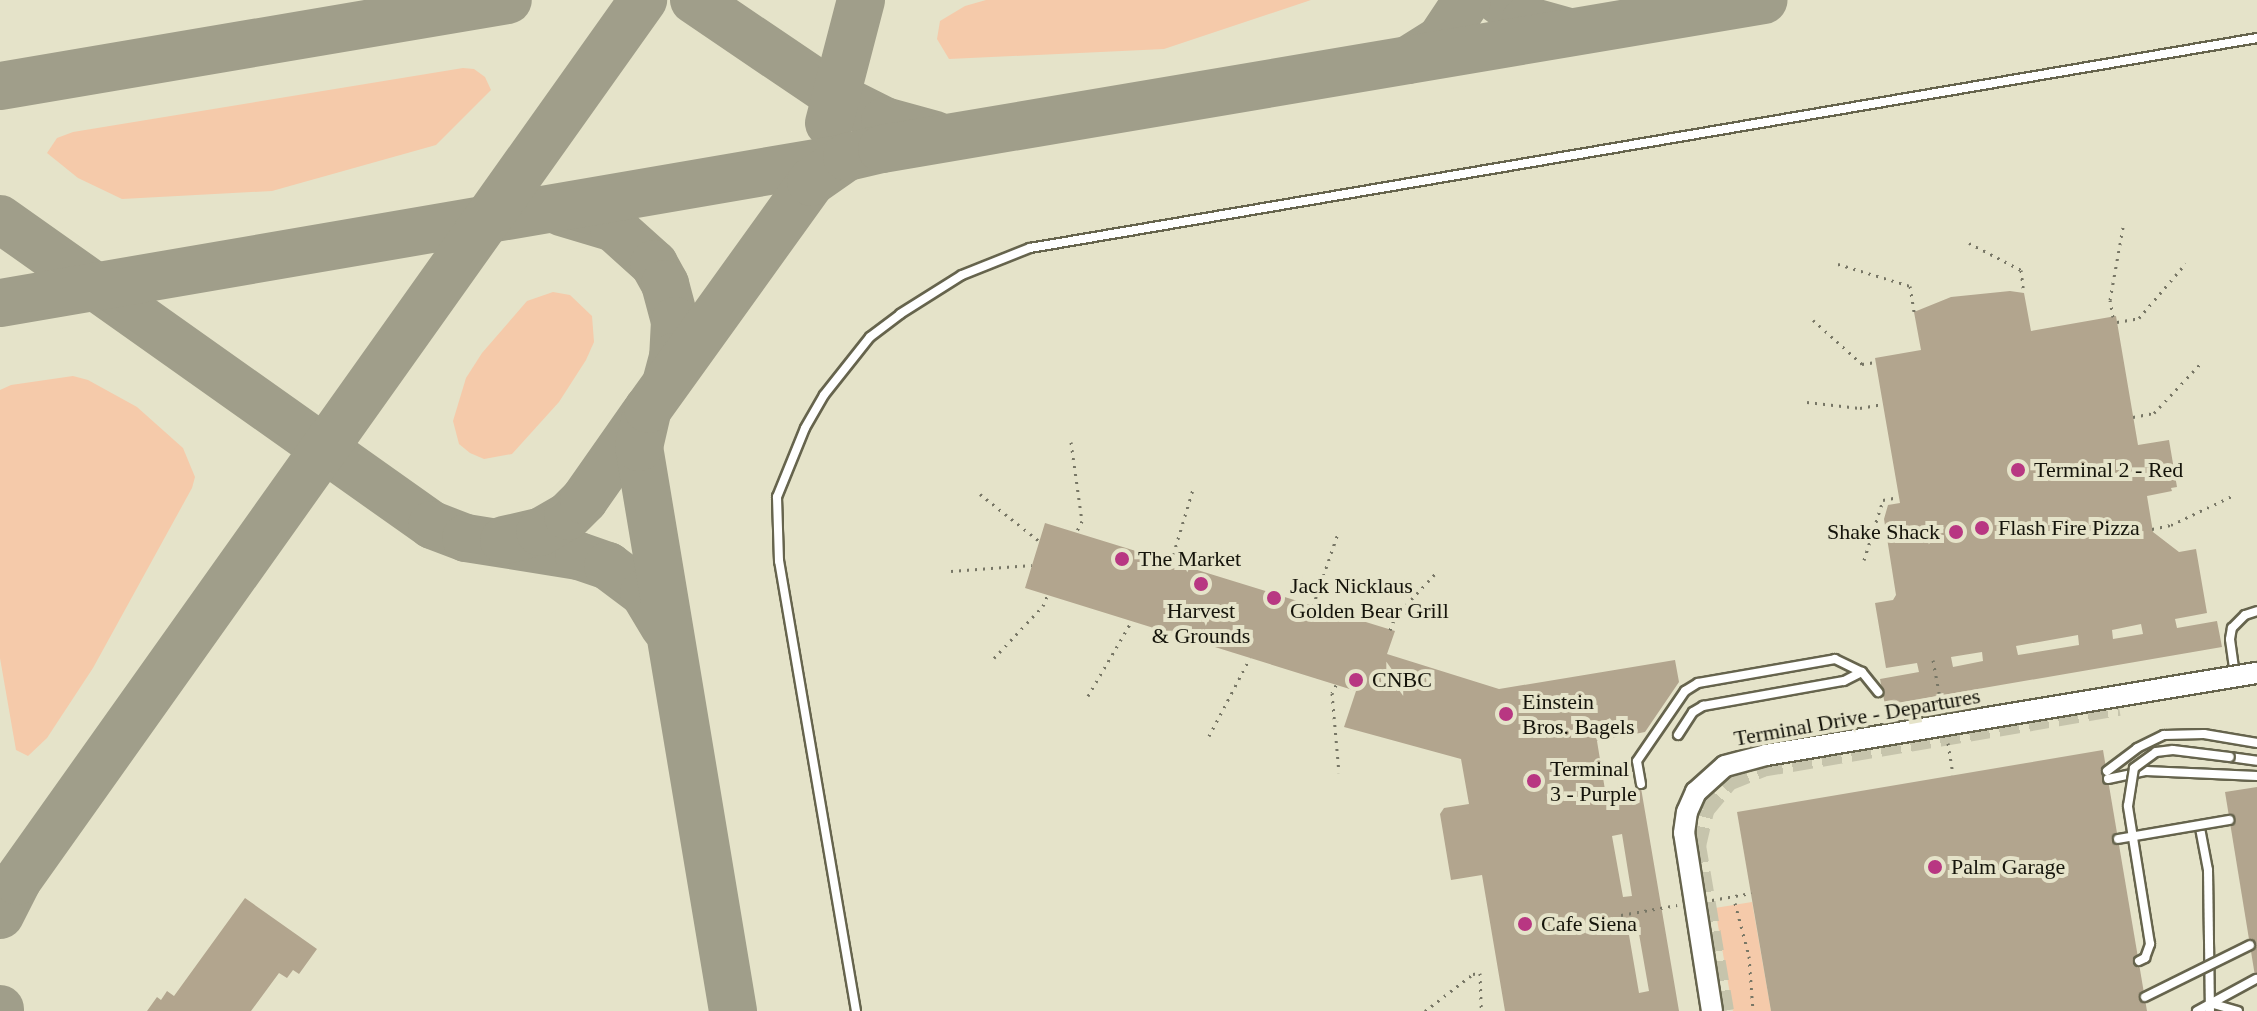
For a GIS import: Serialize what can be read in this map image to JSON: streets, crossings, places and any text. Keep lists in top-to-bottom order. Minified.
{"streets":{"street":["Terminal Drive - Departures"]},"places":["Terminal 2 - Red","Flash Fire Pizza","Shake Shack","The Market","Harvest & Grounds","Jack Nicklaus Golden Bear Grill","CNBC","Einstein Bros. Bagels","Terminal 3 - Purple","Palm Garage","Cafe Siena"]}
